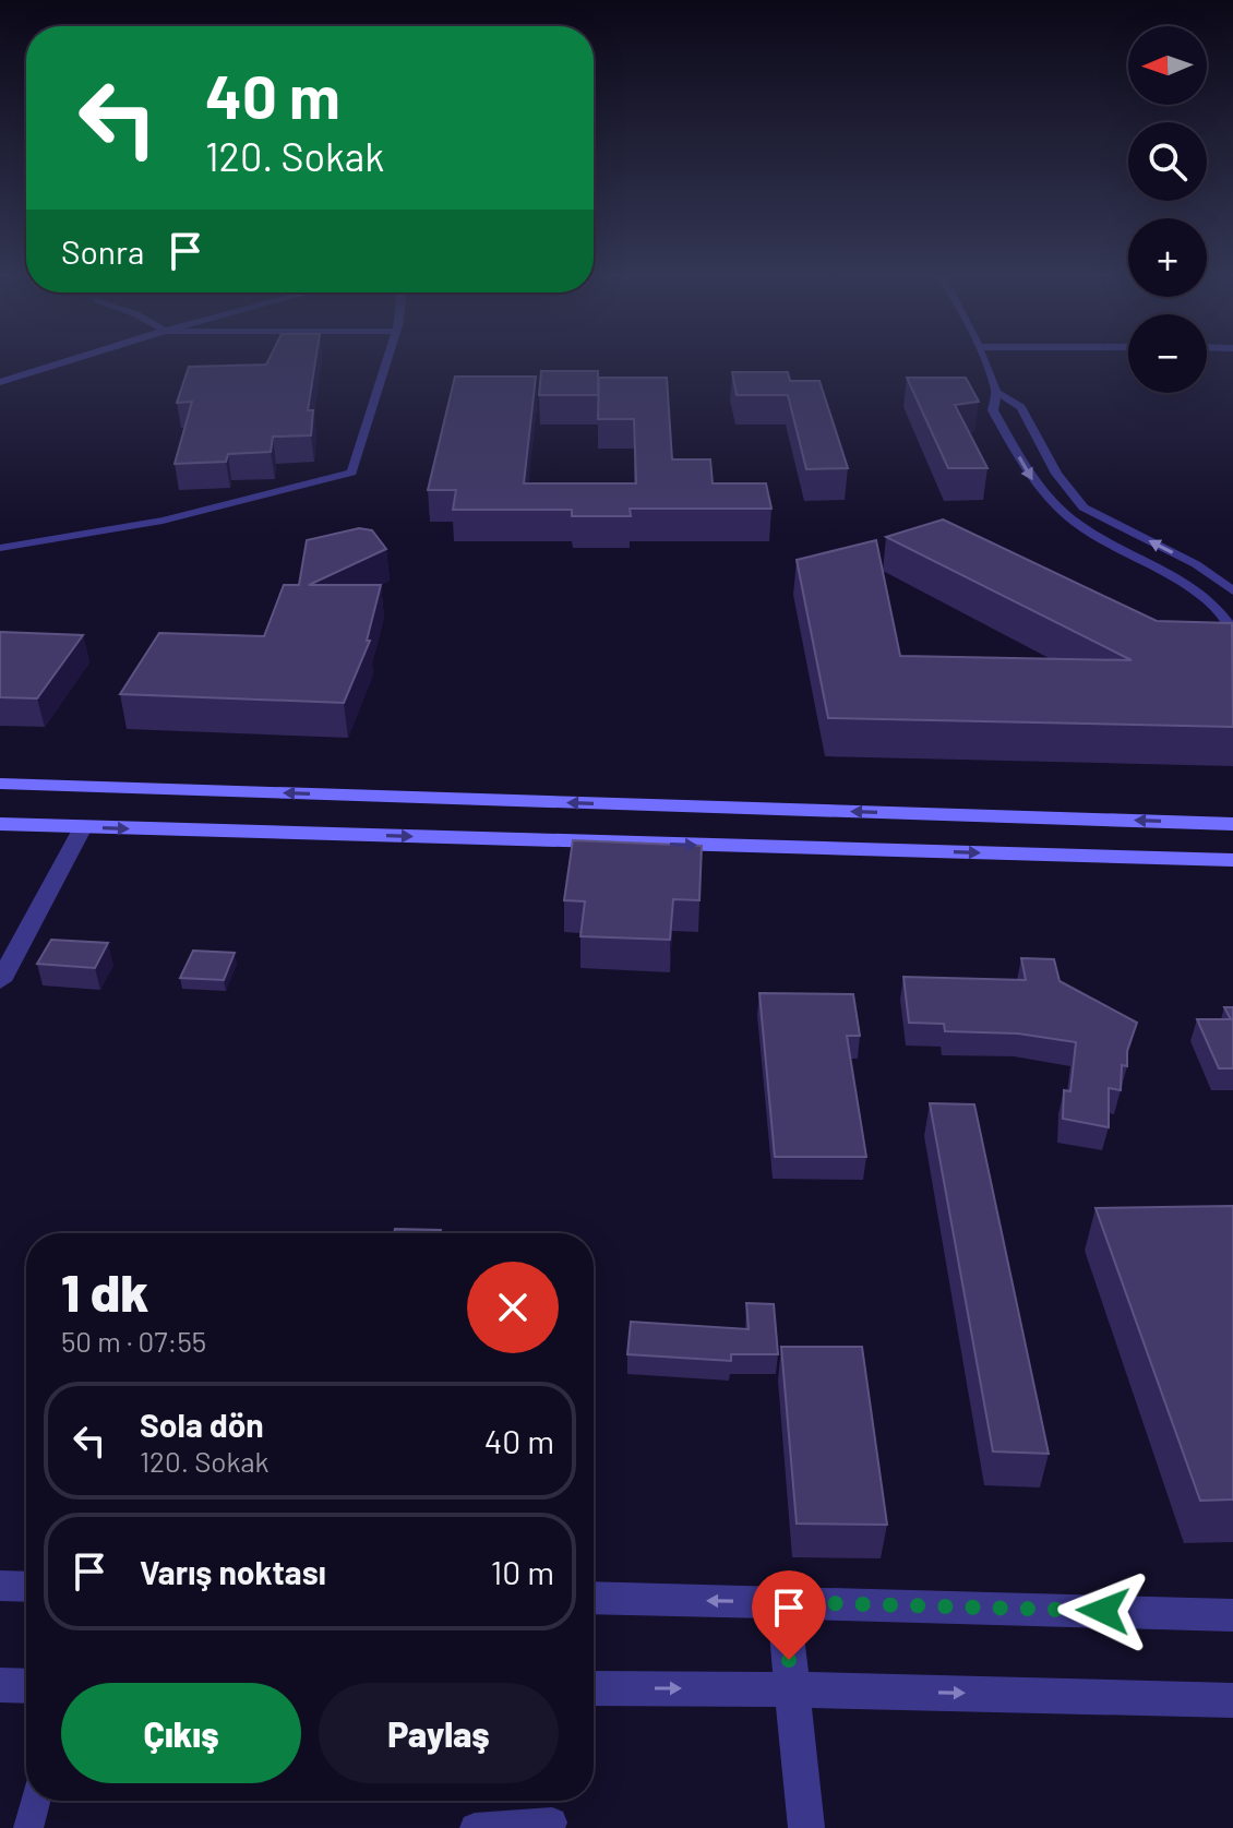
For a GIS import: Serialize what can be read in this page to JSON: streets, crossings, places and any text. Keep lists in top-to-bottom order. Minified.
{"north":"left","page":{"map_buttons":["+","−"],"turn":["40 m","120. Sokak"],"then":"Sonra","heading":["1 dk","50 m · 07:55"],"list":[{"name":"Sola dön","note":"120. Sokak","value":"40 m"},{"name":"Varış noktası","value":"10 m"}],"buttons":["Çıkış","Paylaş"]}}
